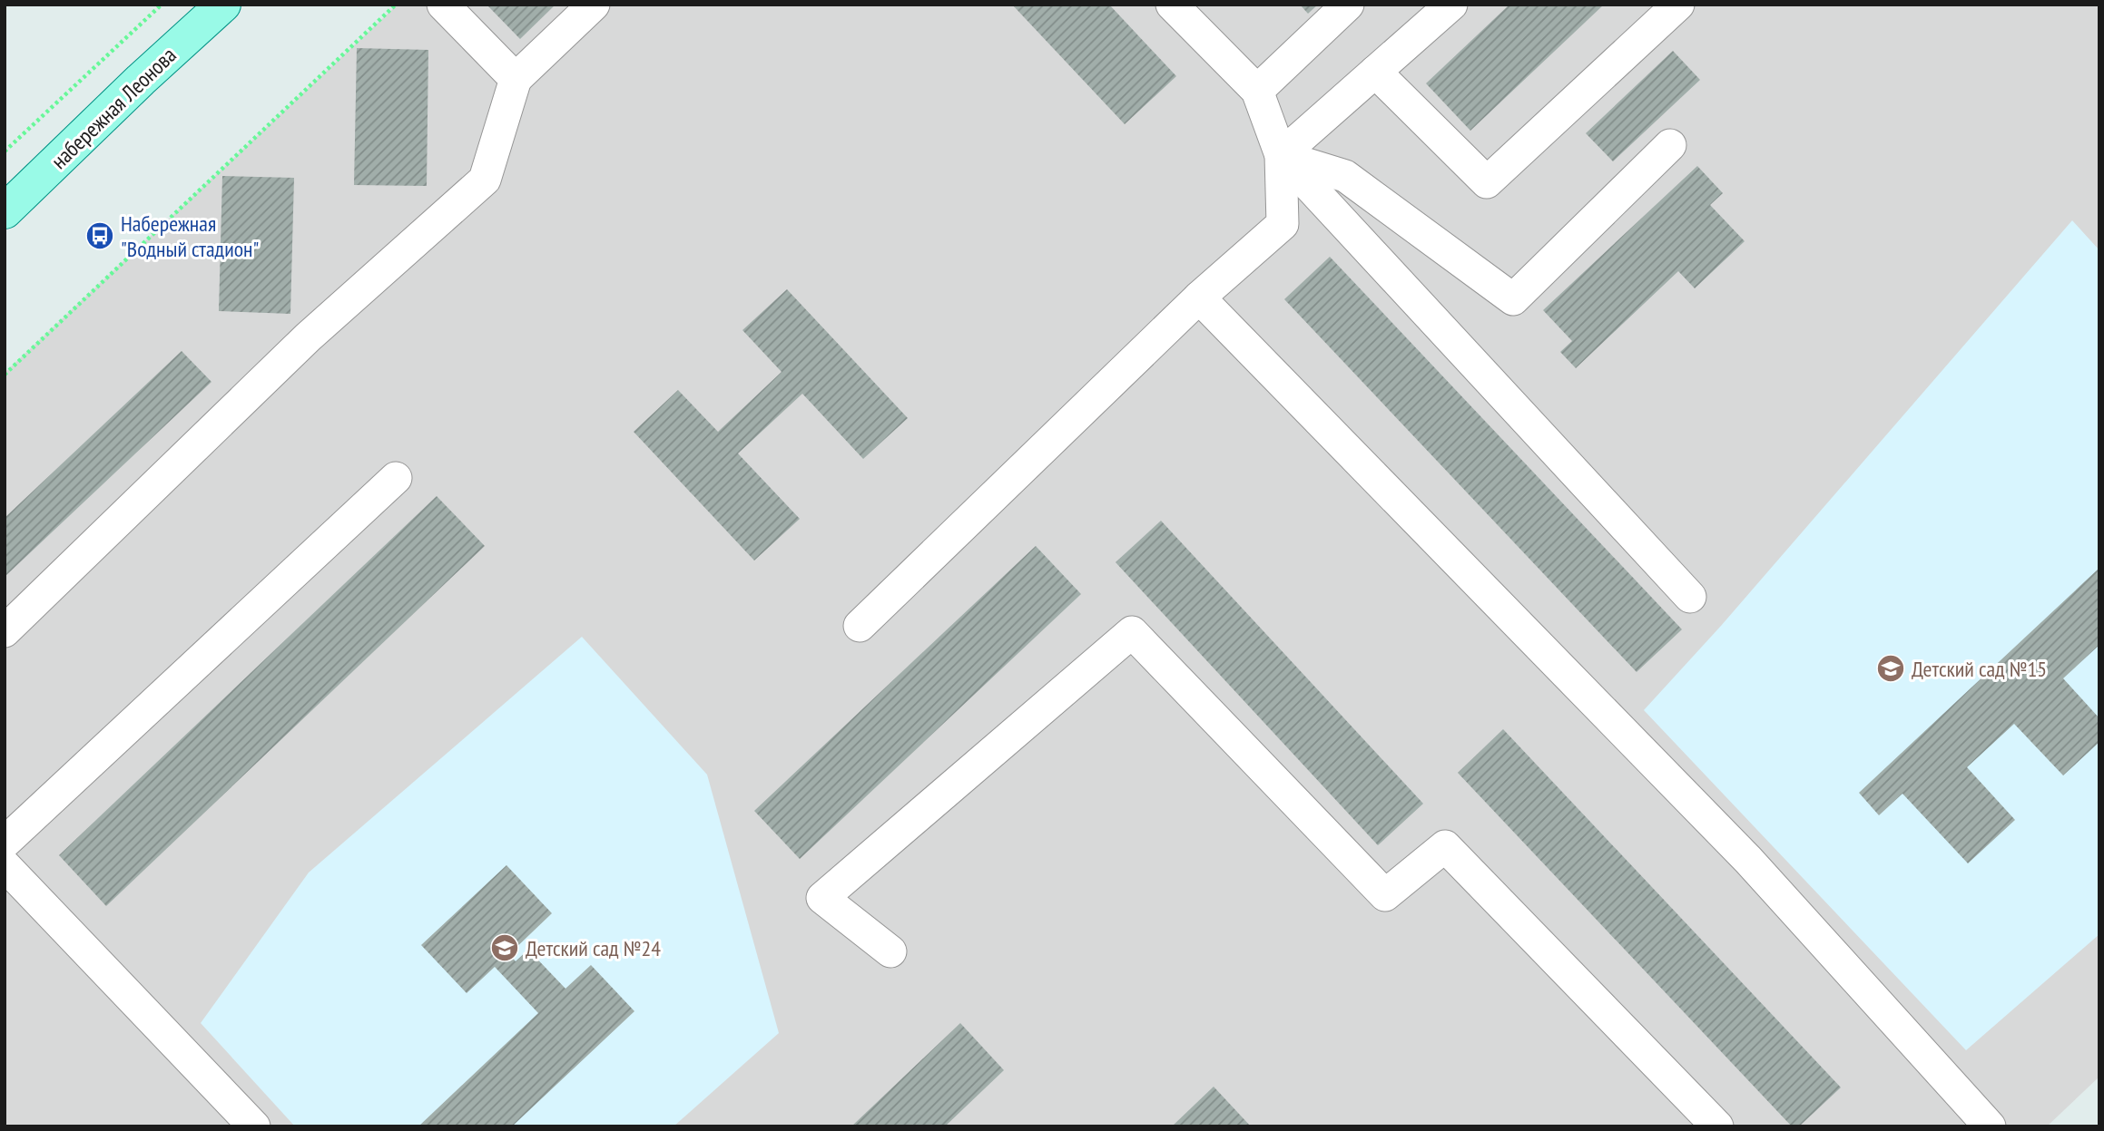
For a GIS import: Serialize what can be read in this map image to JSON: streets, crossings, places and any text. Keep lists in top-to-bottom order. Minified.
{"streets":{"main road":["набережная Леонова"]},"places":{"bus stop":["Набережная \"Водный стадион\""],"school or university":["Детский сад №15","Детский сад №24"]}}
